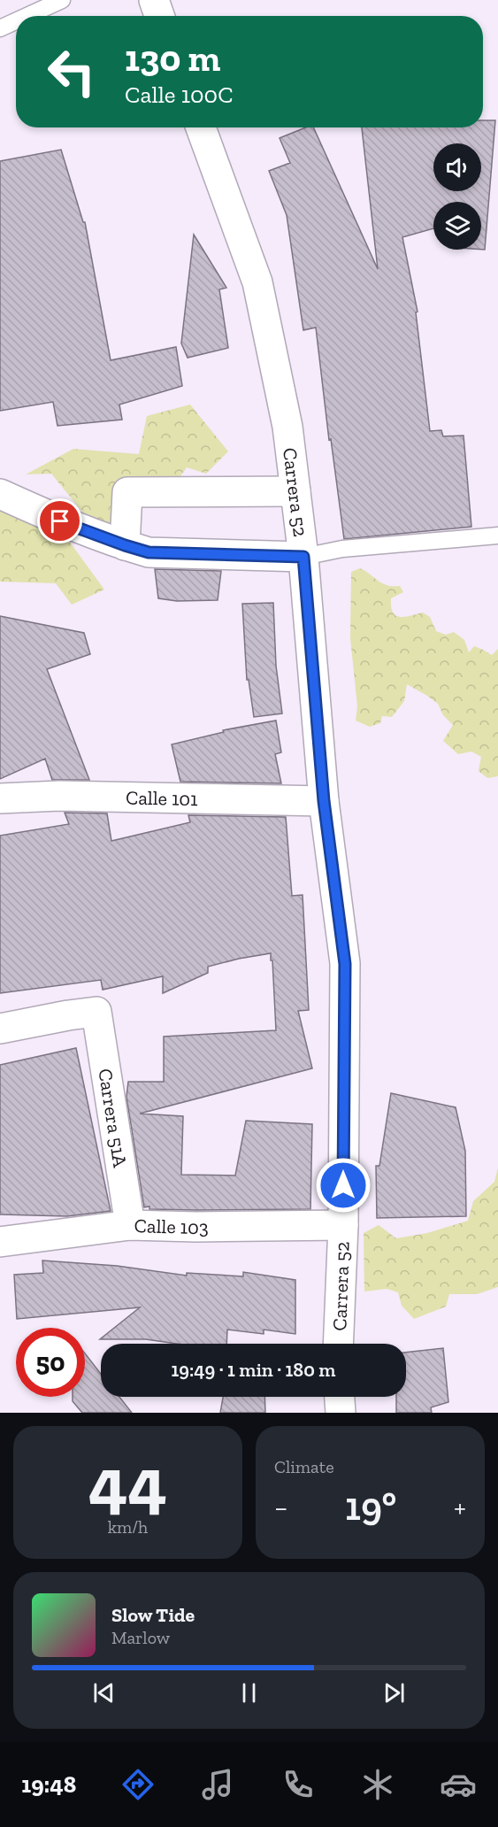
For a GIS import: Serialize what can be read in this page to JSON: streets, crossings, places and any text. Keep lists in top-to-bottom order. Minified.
{"streets":{"street":["Carrera 52","Calle 101","Carrera 51A","Calle 103"]},"crossings":[["Carrera 52","Calle 101"],["Carrera 52","Calle 103"],["Carrera 51A","Calle 103"]],"page":{"turn":["130 m","Calle 100C"],"limit":"50","trip":"19:49 · 1 min · 180 m","tile":[["44","km/h"],"Climate"],"heat":["−","19°","+"],"song":["Slow Tide","Marlow"],"tabs":"19:48"}}
